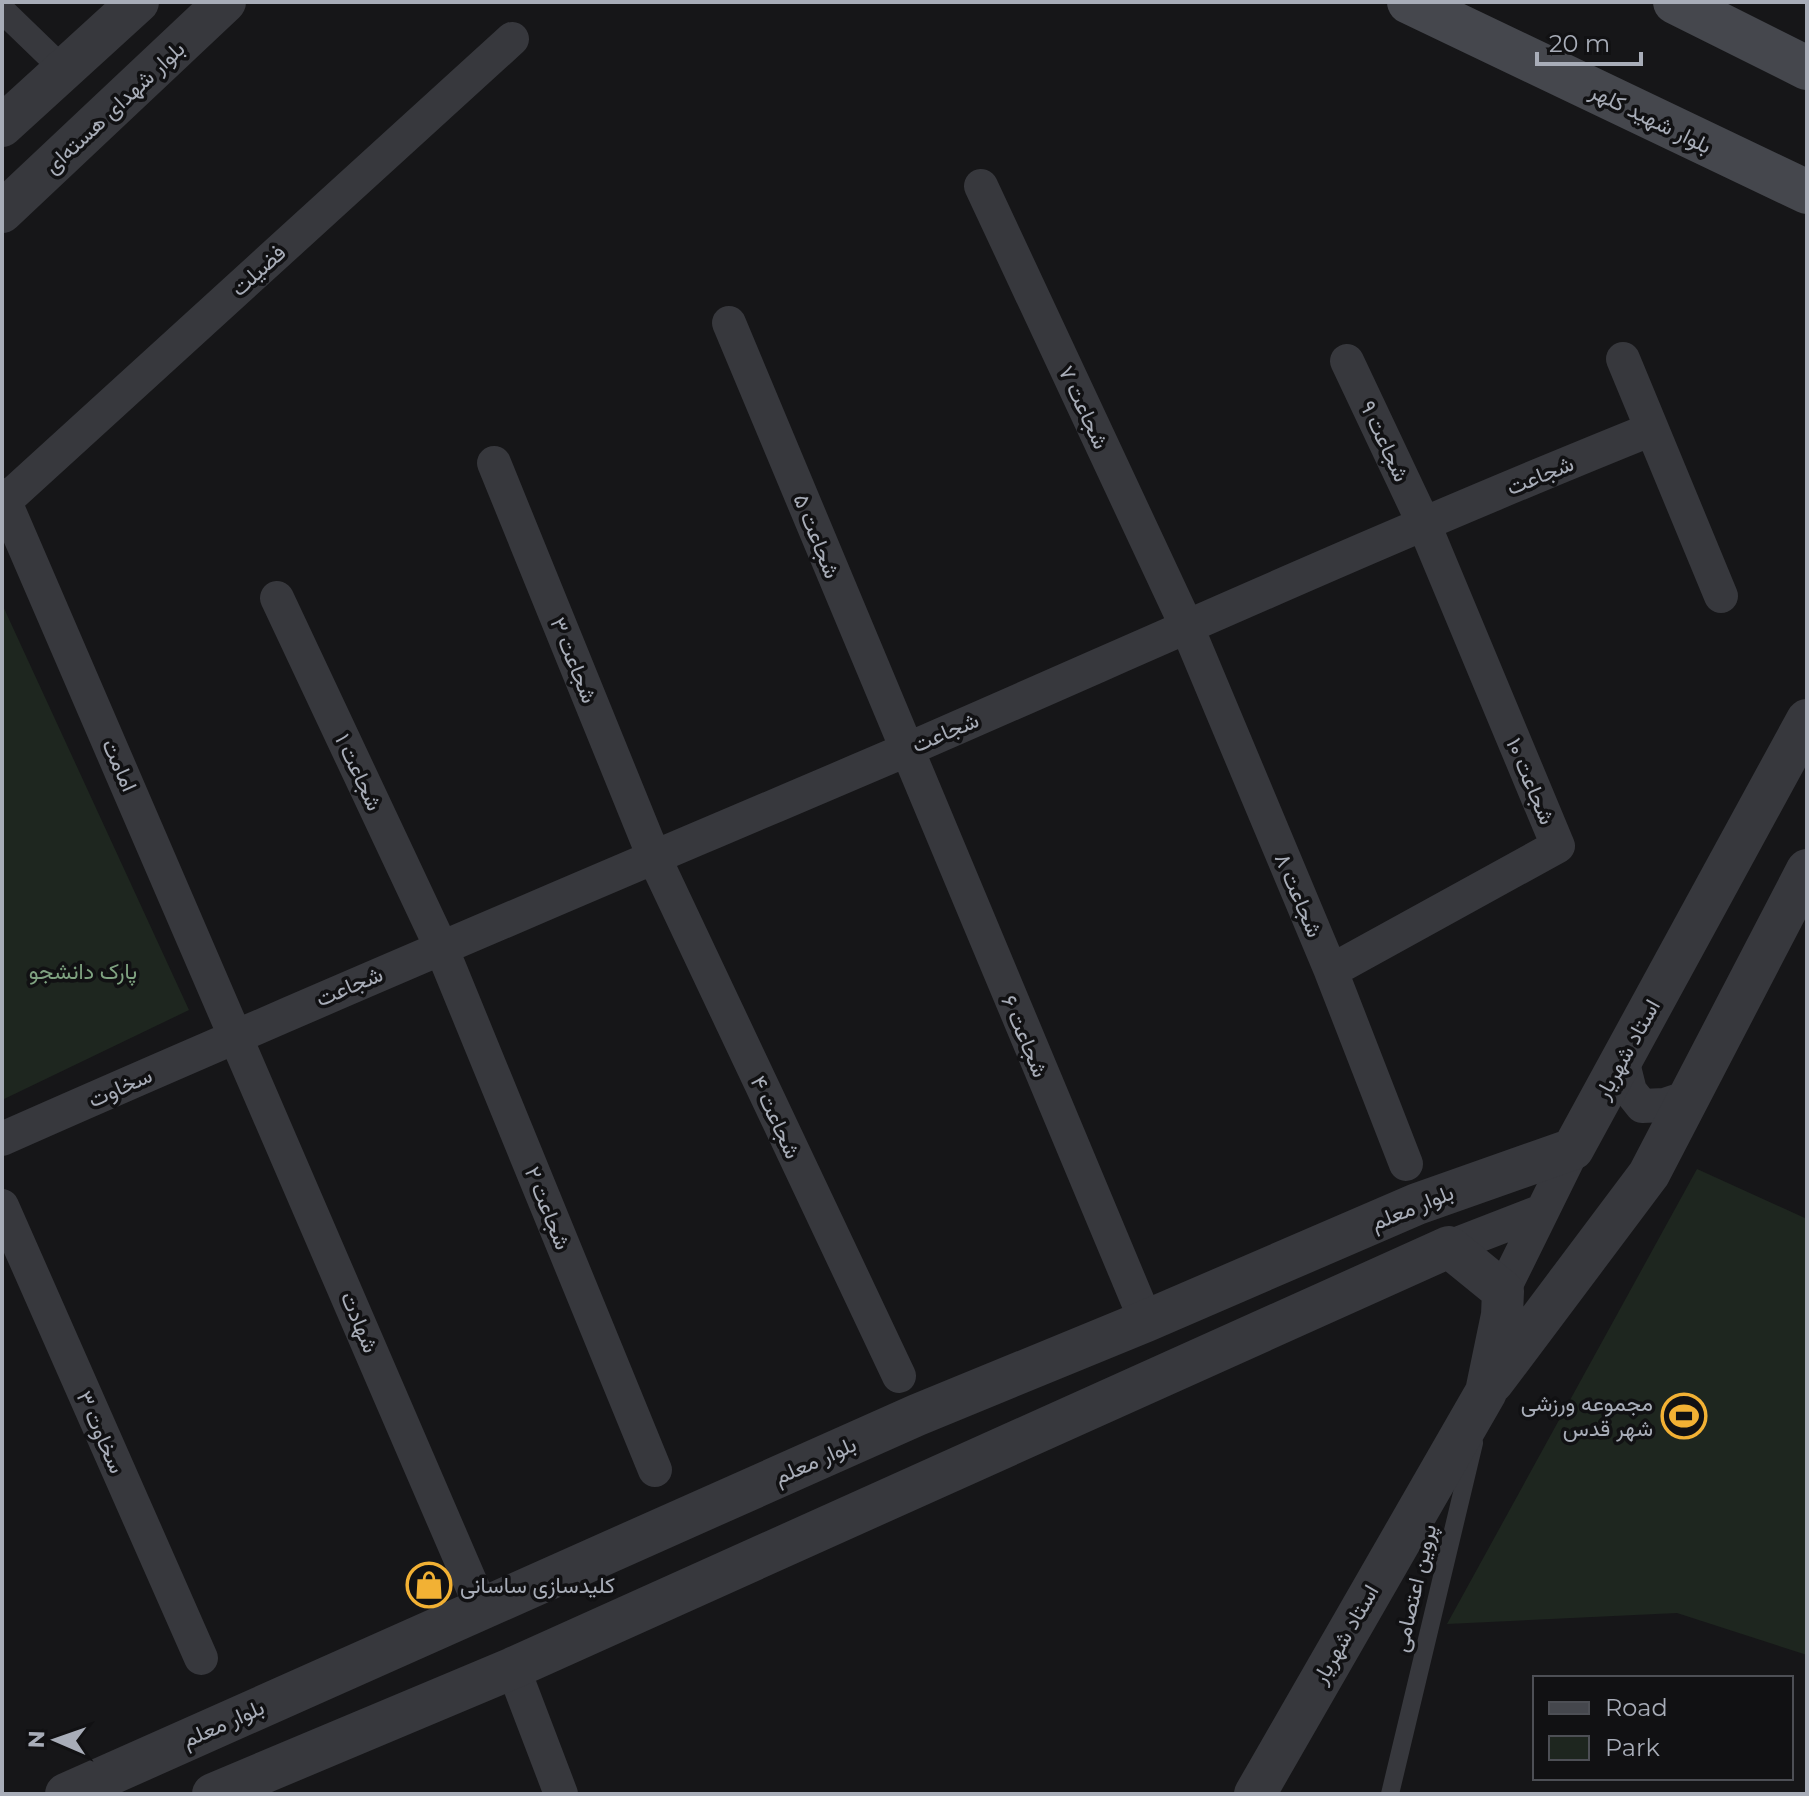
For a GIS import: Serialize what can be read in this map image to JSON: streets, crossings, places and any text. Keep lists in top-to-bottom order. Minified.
{"streets":{"main road":["بلوار شهید کلهر"],"street":["بلوار شهدای هسته‌ای","فضیلت","شجاعت ۷","شجاعت ۹","شجاعت","شجاعت ۵","شجاعت ۳","امامت","شجاعت ۱","شجاعت ۱۰","شجاعت ۸","شجاعت ۶","استاد شهریار","سخاوت","شجاعت ۴","بلوار معلم","شجاعت ۲","شهادت","سخاوت ۳"],"lane":["پروین اعتصامی"]},"crossings":[["فضیلت","امامت"],["شجاعت ۷","شجاعت"],["شجاعت ۷","شجاعت ۸"],["شجاعت ۹","شجاعت"],["شجاعت ۹","شجاعت ۱۰"],["شجاعت","شجاعت ۵"],["شجاعت","شجاعت ۳"],["شجاعت","امامت"],["شجاعت","شجاعت ۱"],["شجاعت","شجاعت ۱۰"],["شجاعت","شجاعت ۸"],["شجاعت","شجاعت ۶"],["شجاعت","سخاوت"],["شجاعت","شجاعت ۴"],["شجاعت","شجاعت ۲"],["شجاعت","شهادت"],["شجاعت ۵","شجاعت ۶"],["شجاعت ۳","شجاعت ۴"],["امامت","سخاوت"],["امامت","شهادت"],["شجاعت ۱","شجاعت ۲"],["شجاعت ۱۰","شجاعت ۸"],["شجاعت ۸","بلوار معلم"],["شجاعت ۶","بلوار معلم"],["استاد شهریار","بلوار معلم"],["استاد شهریار","پروین اعتصامی"],["سخاوت","شهادت"],["بلوار معلم","شهادت"]],"parks":["پارک دانشجو"],"places":{"sports":["مجموعه ورزشی شهر قدس"],"shop":["کلیدسازی ساسانی"]},"legend":["Road","Park"],"scale_bar":"20 m","north":"left"}
